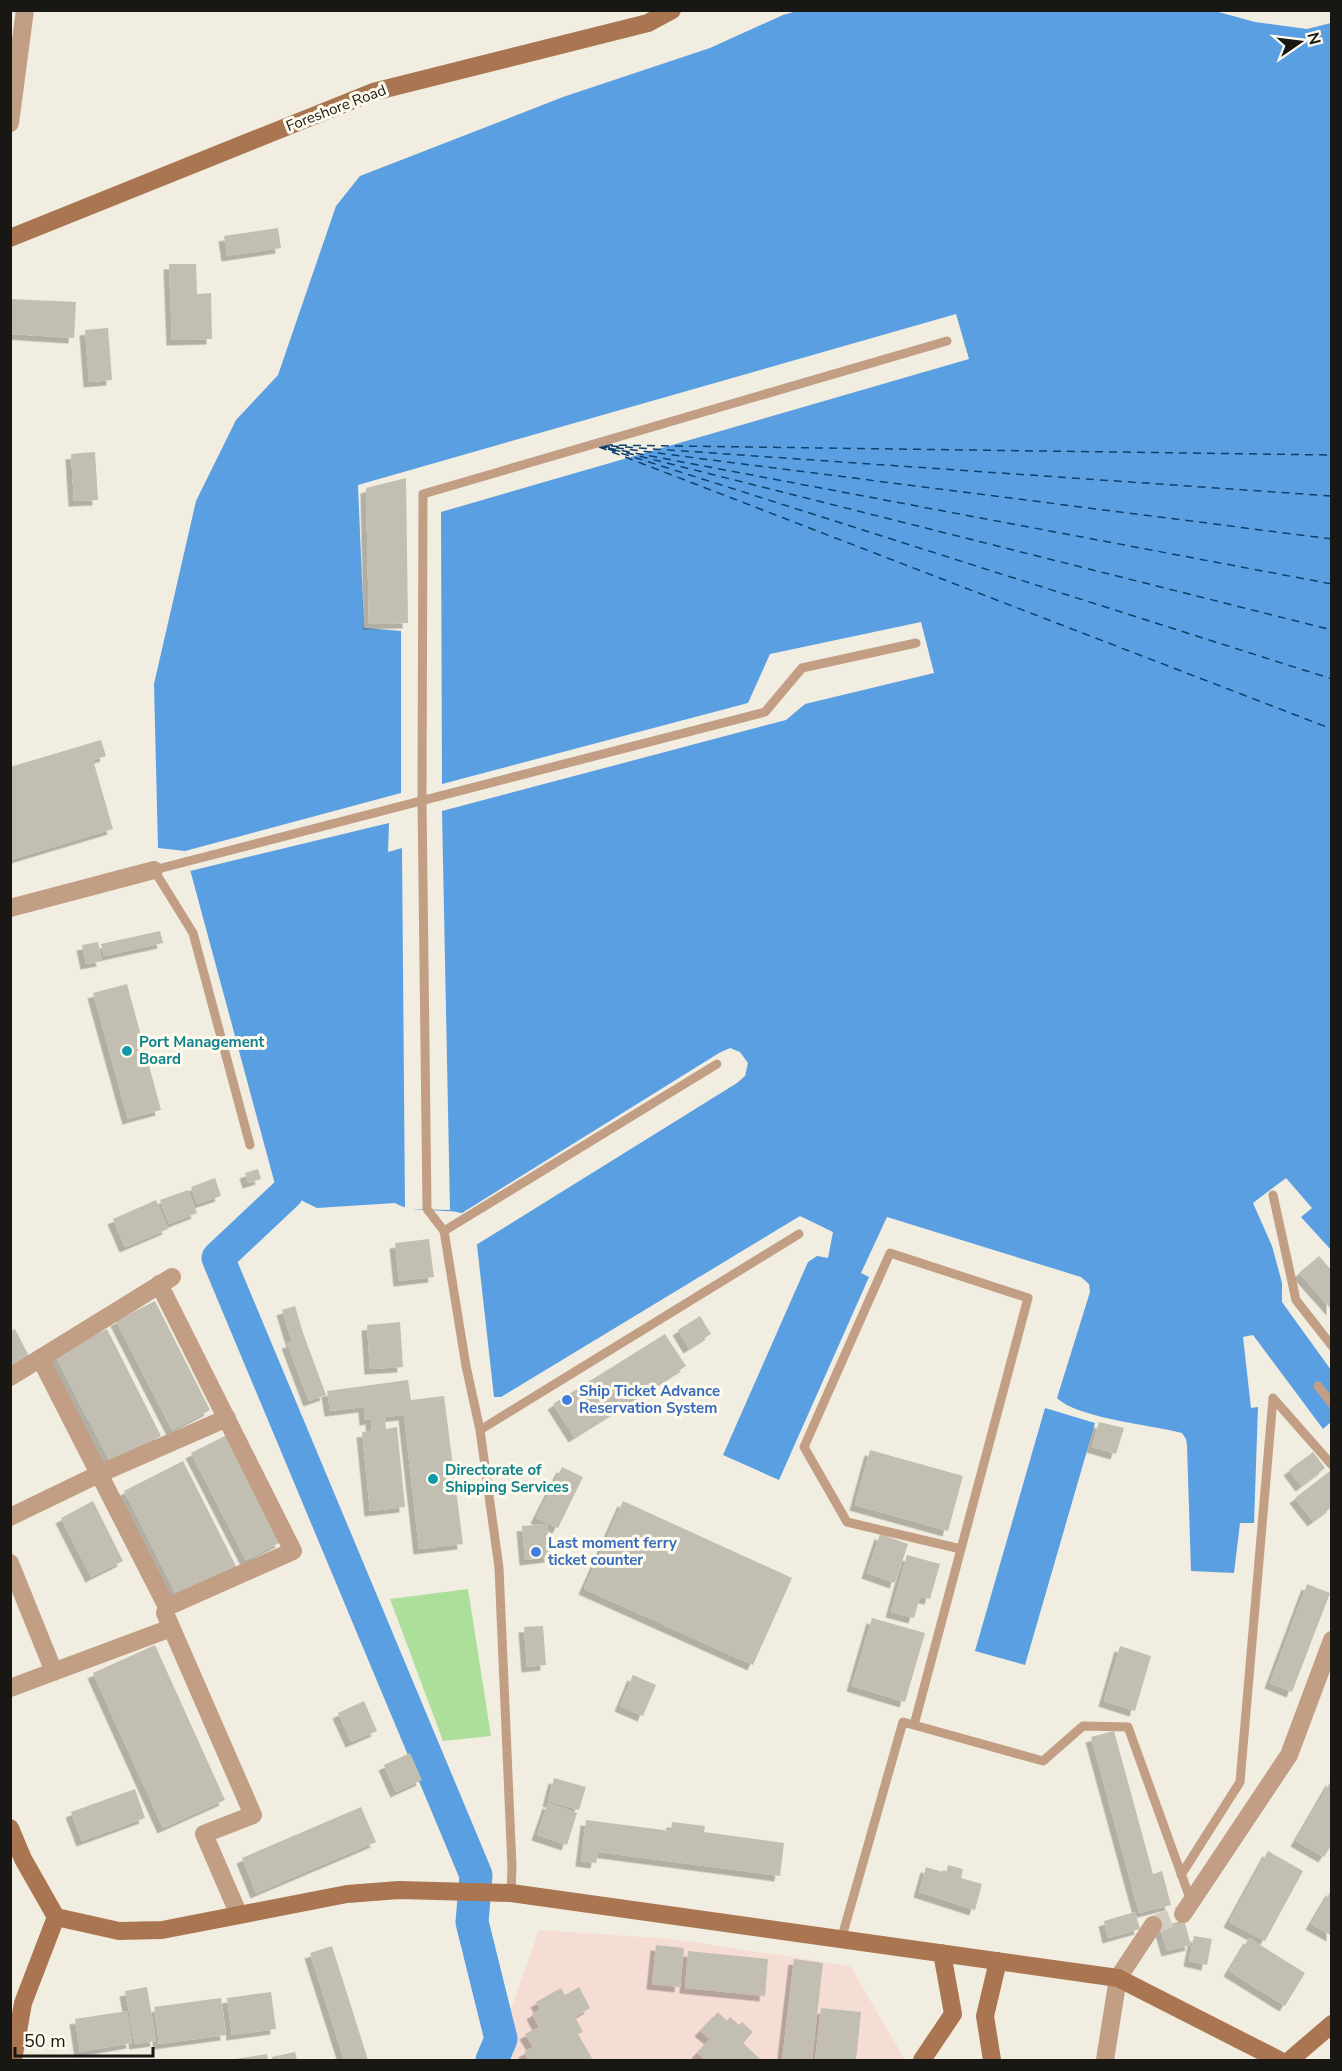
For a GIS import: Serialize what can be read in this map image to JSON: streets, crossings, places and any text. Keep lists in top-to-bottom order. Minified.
{"streets":{"street":["Foreshore Road"]},"places":["Port Management Board","Ship Ticket Advance Reservation System","Directorate of Shipping Services","Last moment ferry ticket counter"],"scale_bar":"50 m","north":"right"}
